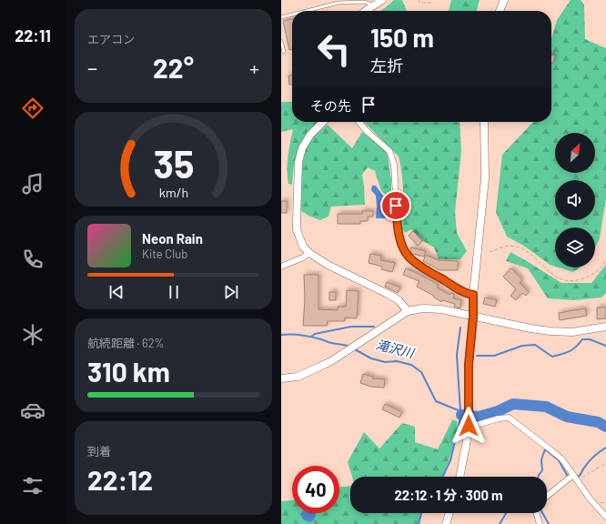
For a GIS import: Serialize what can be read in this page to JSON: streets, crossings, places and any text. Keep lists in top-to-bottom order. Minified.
{"water":["滝沢川"],"north":"top right","page":{"tabs":"22:11","tile":["エアコン",["航続距離 · 62%","310 km"],["到着","22:12"]],"turn":["150 m","左折"],"heat":["−","22°","+"],"then":"その先","song":["Neon Rain","Kite Club"],"limit":"40","trip":"22:12 · 1 分 · 300 m","gauge":["35","km/h"]}}
